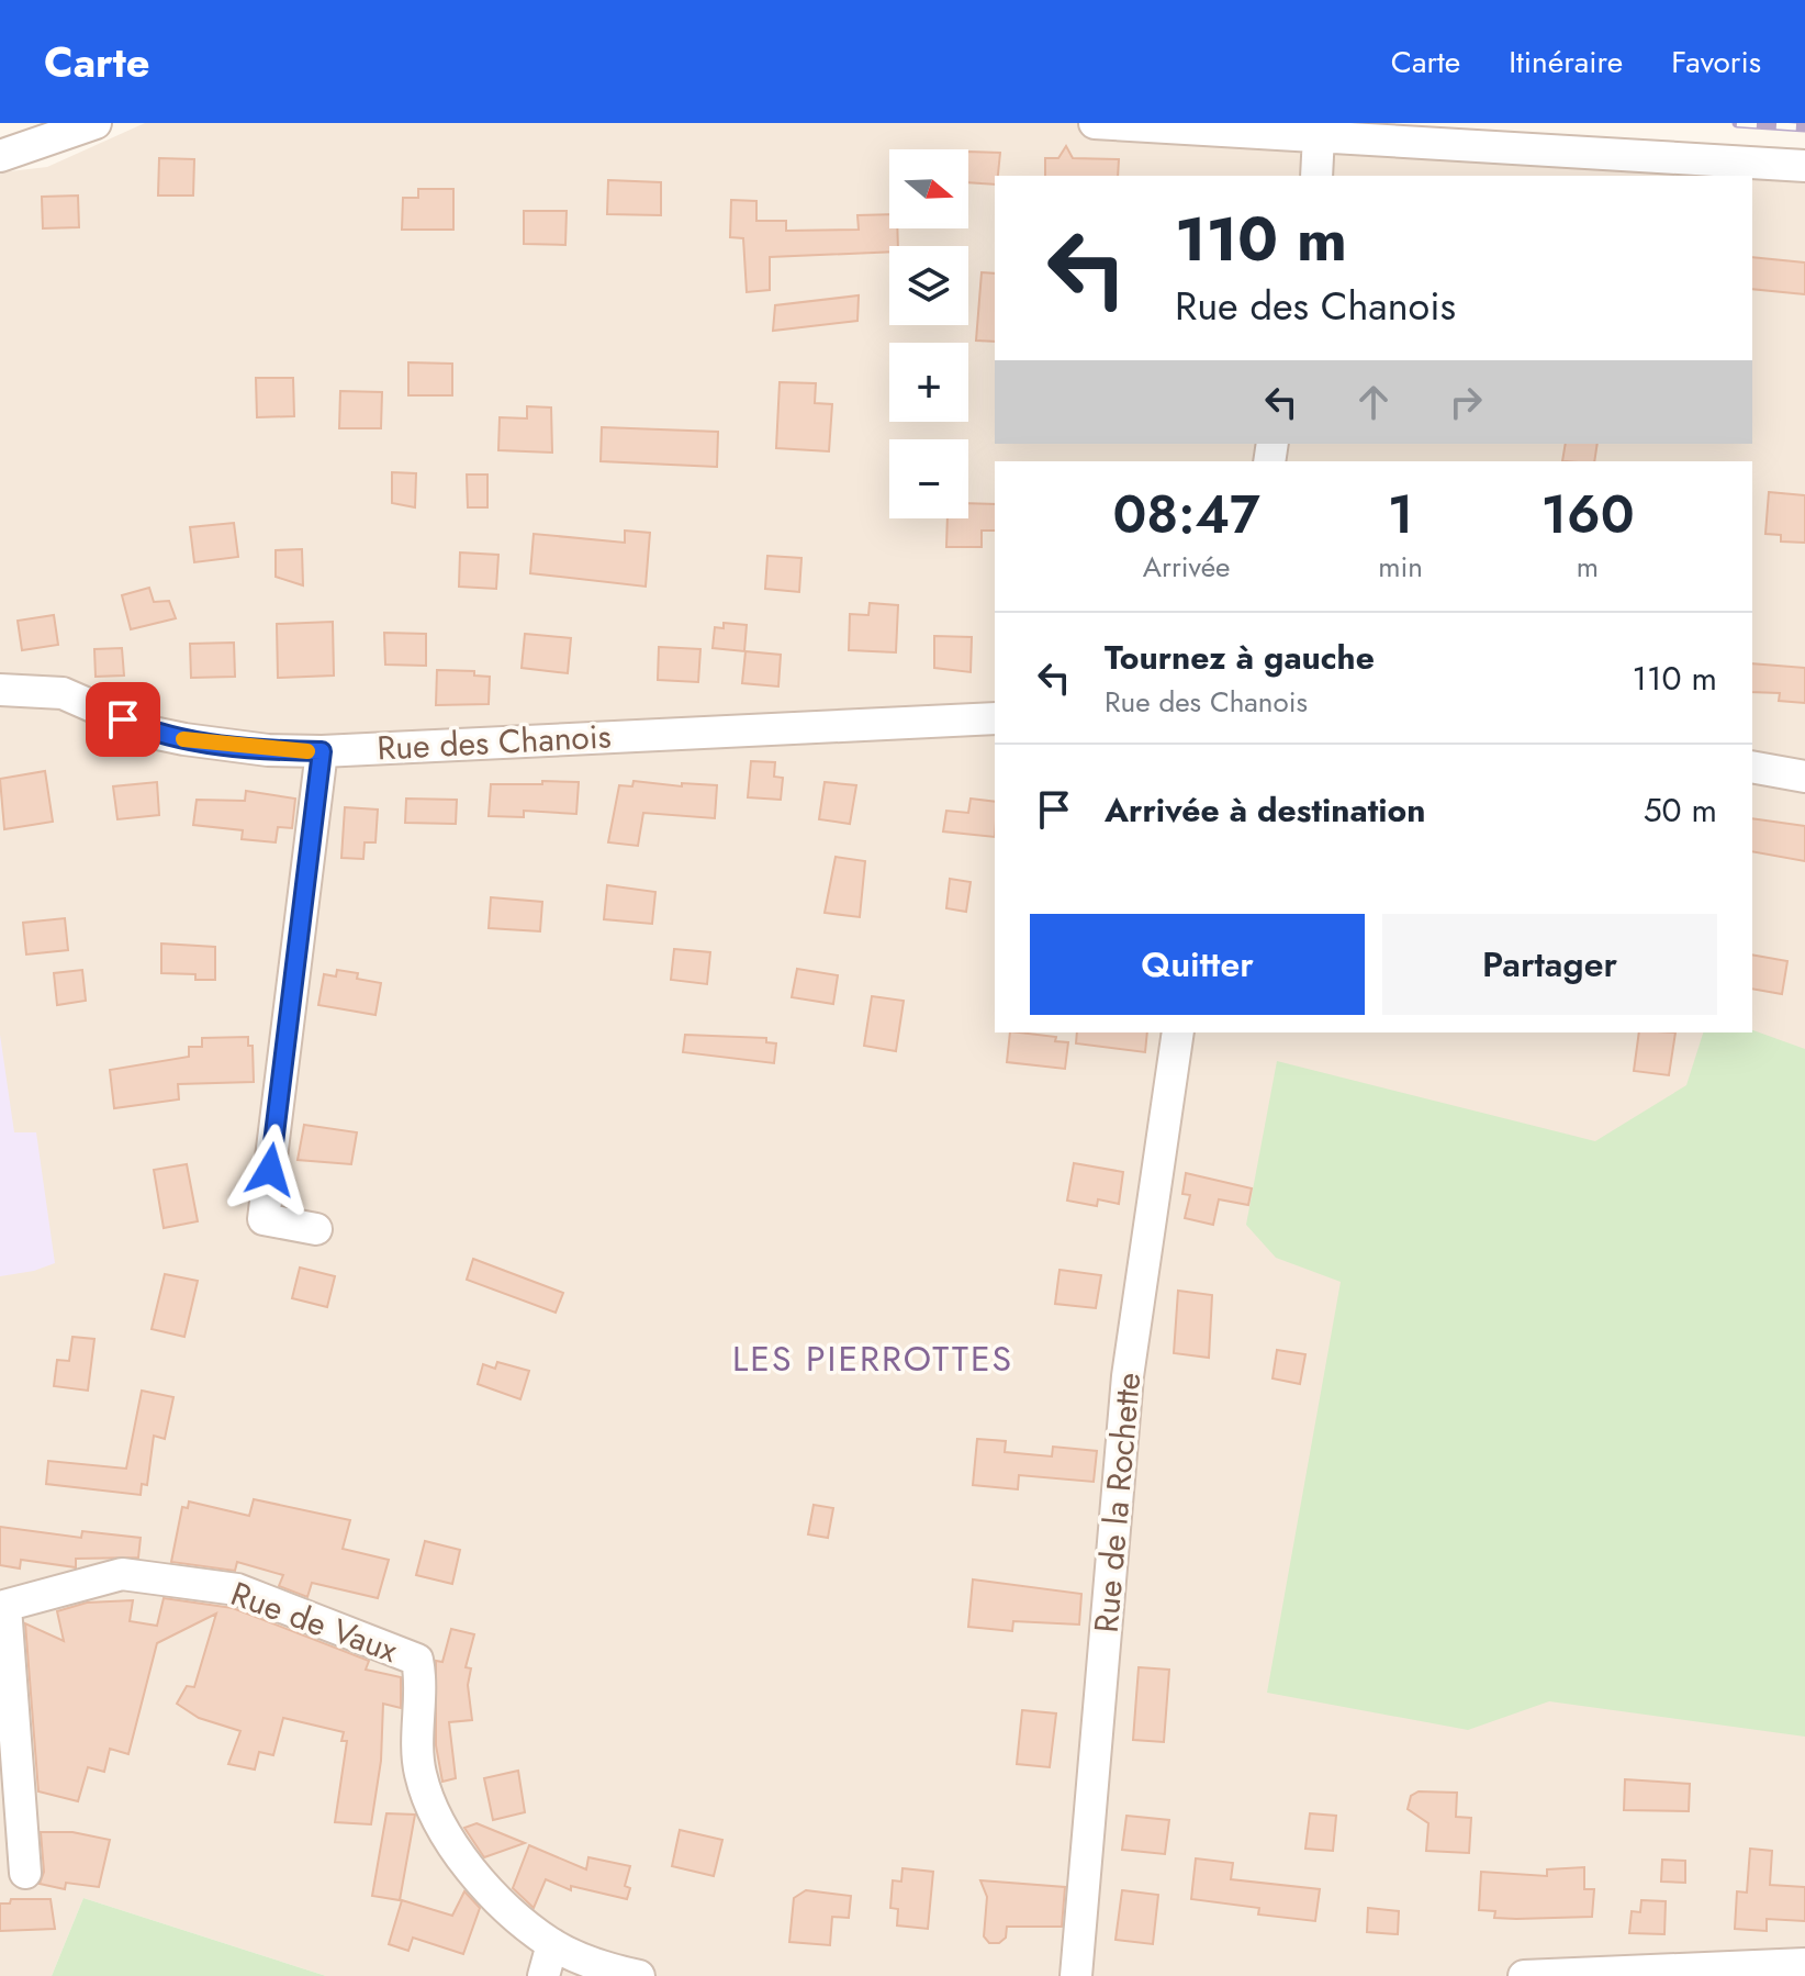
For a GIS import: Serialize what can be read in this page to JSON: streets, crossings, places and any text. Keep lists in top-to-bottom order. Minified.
{"streets":{"street":["Rue des Chanois","Rue de la Rochette","Rue de Vaux"]},"districts":["LES PIERROTTES"],"north":"right","page":{"header":"Carte","nav":["Carte","Itinéraire","Favoris"],"map_buttons":["+","−"],"turn":["110 m","Rue des Chanois"],"eta":["08:47","Arrivée","1","min","160","m"],"list":[{"name":"Tournez à gauche","note":"Rue des Chanois","value":"110 m"},{"name":"Arrivée à destination","value":"50 m"}],"buttons":["Quitter","Partager"]}}
